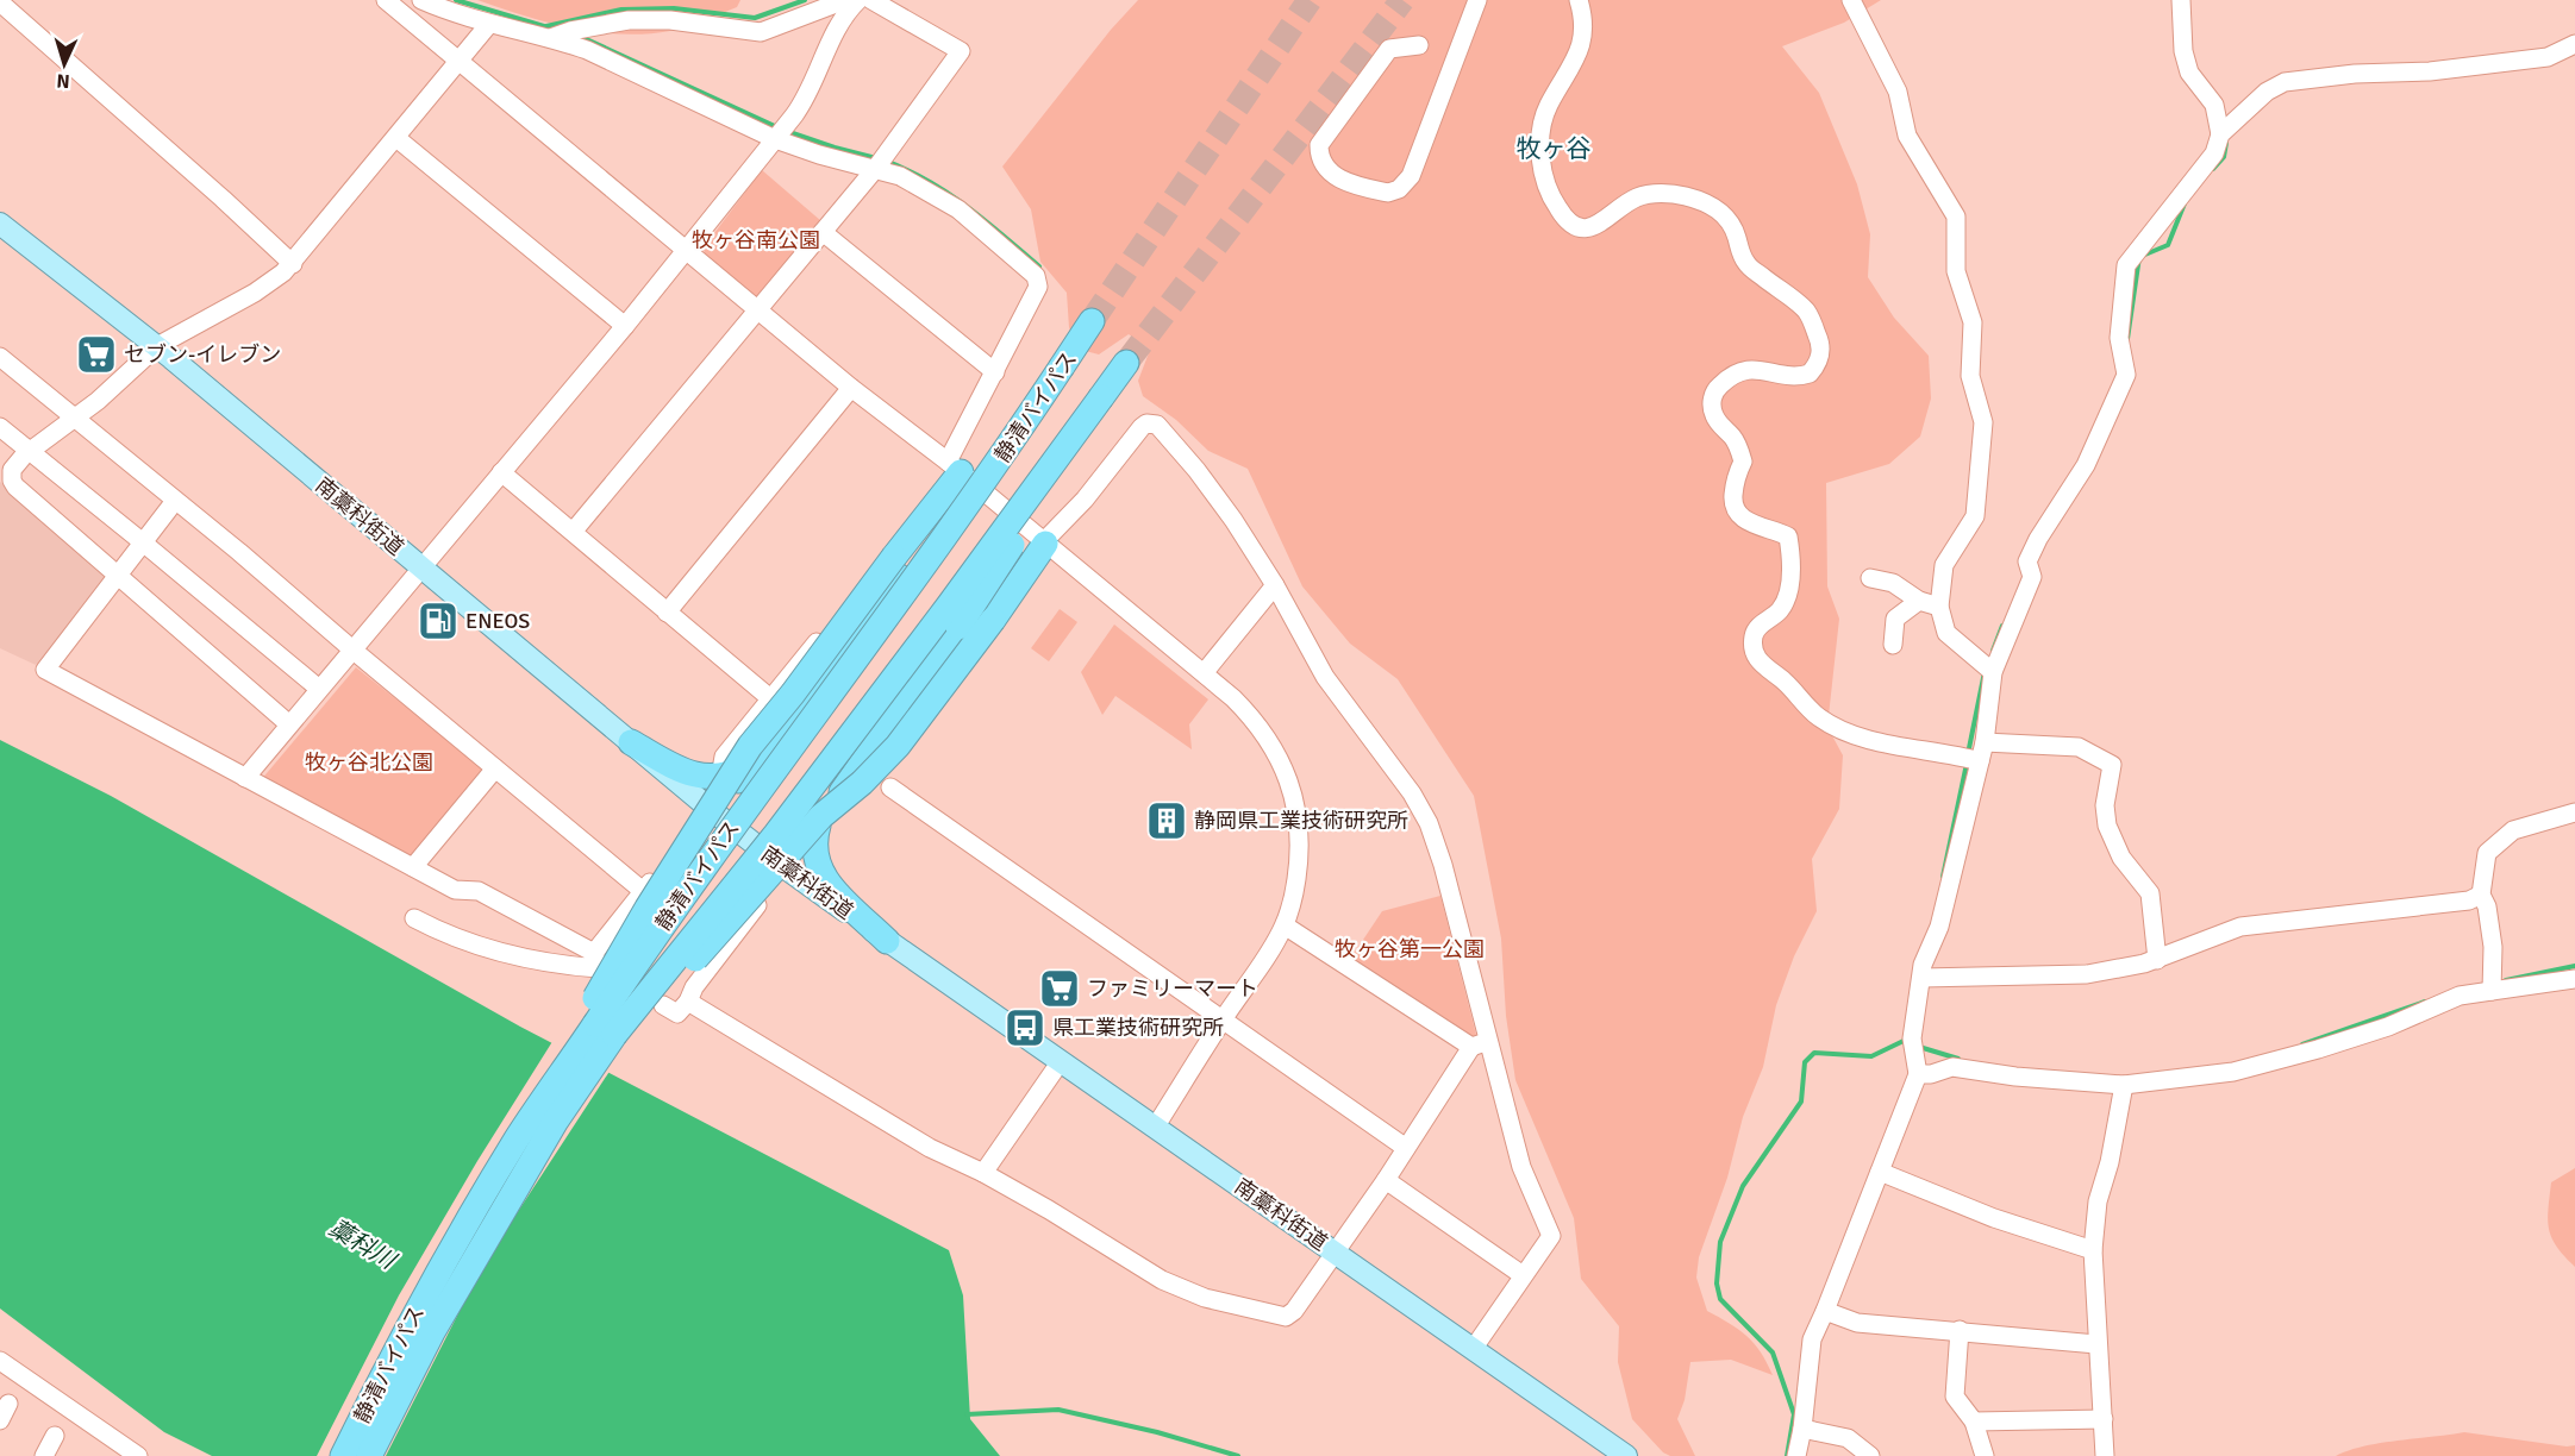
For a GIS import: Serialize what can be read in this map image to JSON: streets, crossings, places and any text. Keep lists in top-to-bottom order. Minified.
{"streets":{"highway":["静清バイパス"],"main road":["南藁科街道"]},"districts":["牧ヶ谷"],"water":["藁科川"],"parks":["牧ヶ谷南公園","牧ヶ谷北公園","牧ヶ谷第一公園"],"places":{"supermarket":["セブン-イレブン","ファミリーマート"],"fuel station":["ENEOS"],"building":["静岡県工業技術研究所"],"bus stop":["県工業技術研究所"]},"north":"bottom"}
